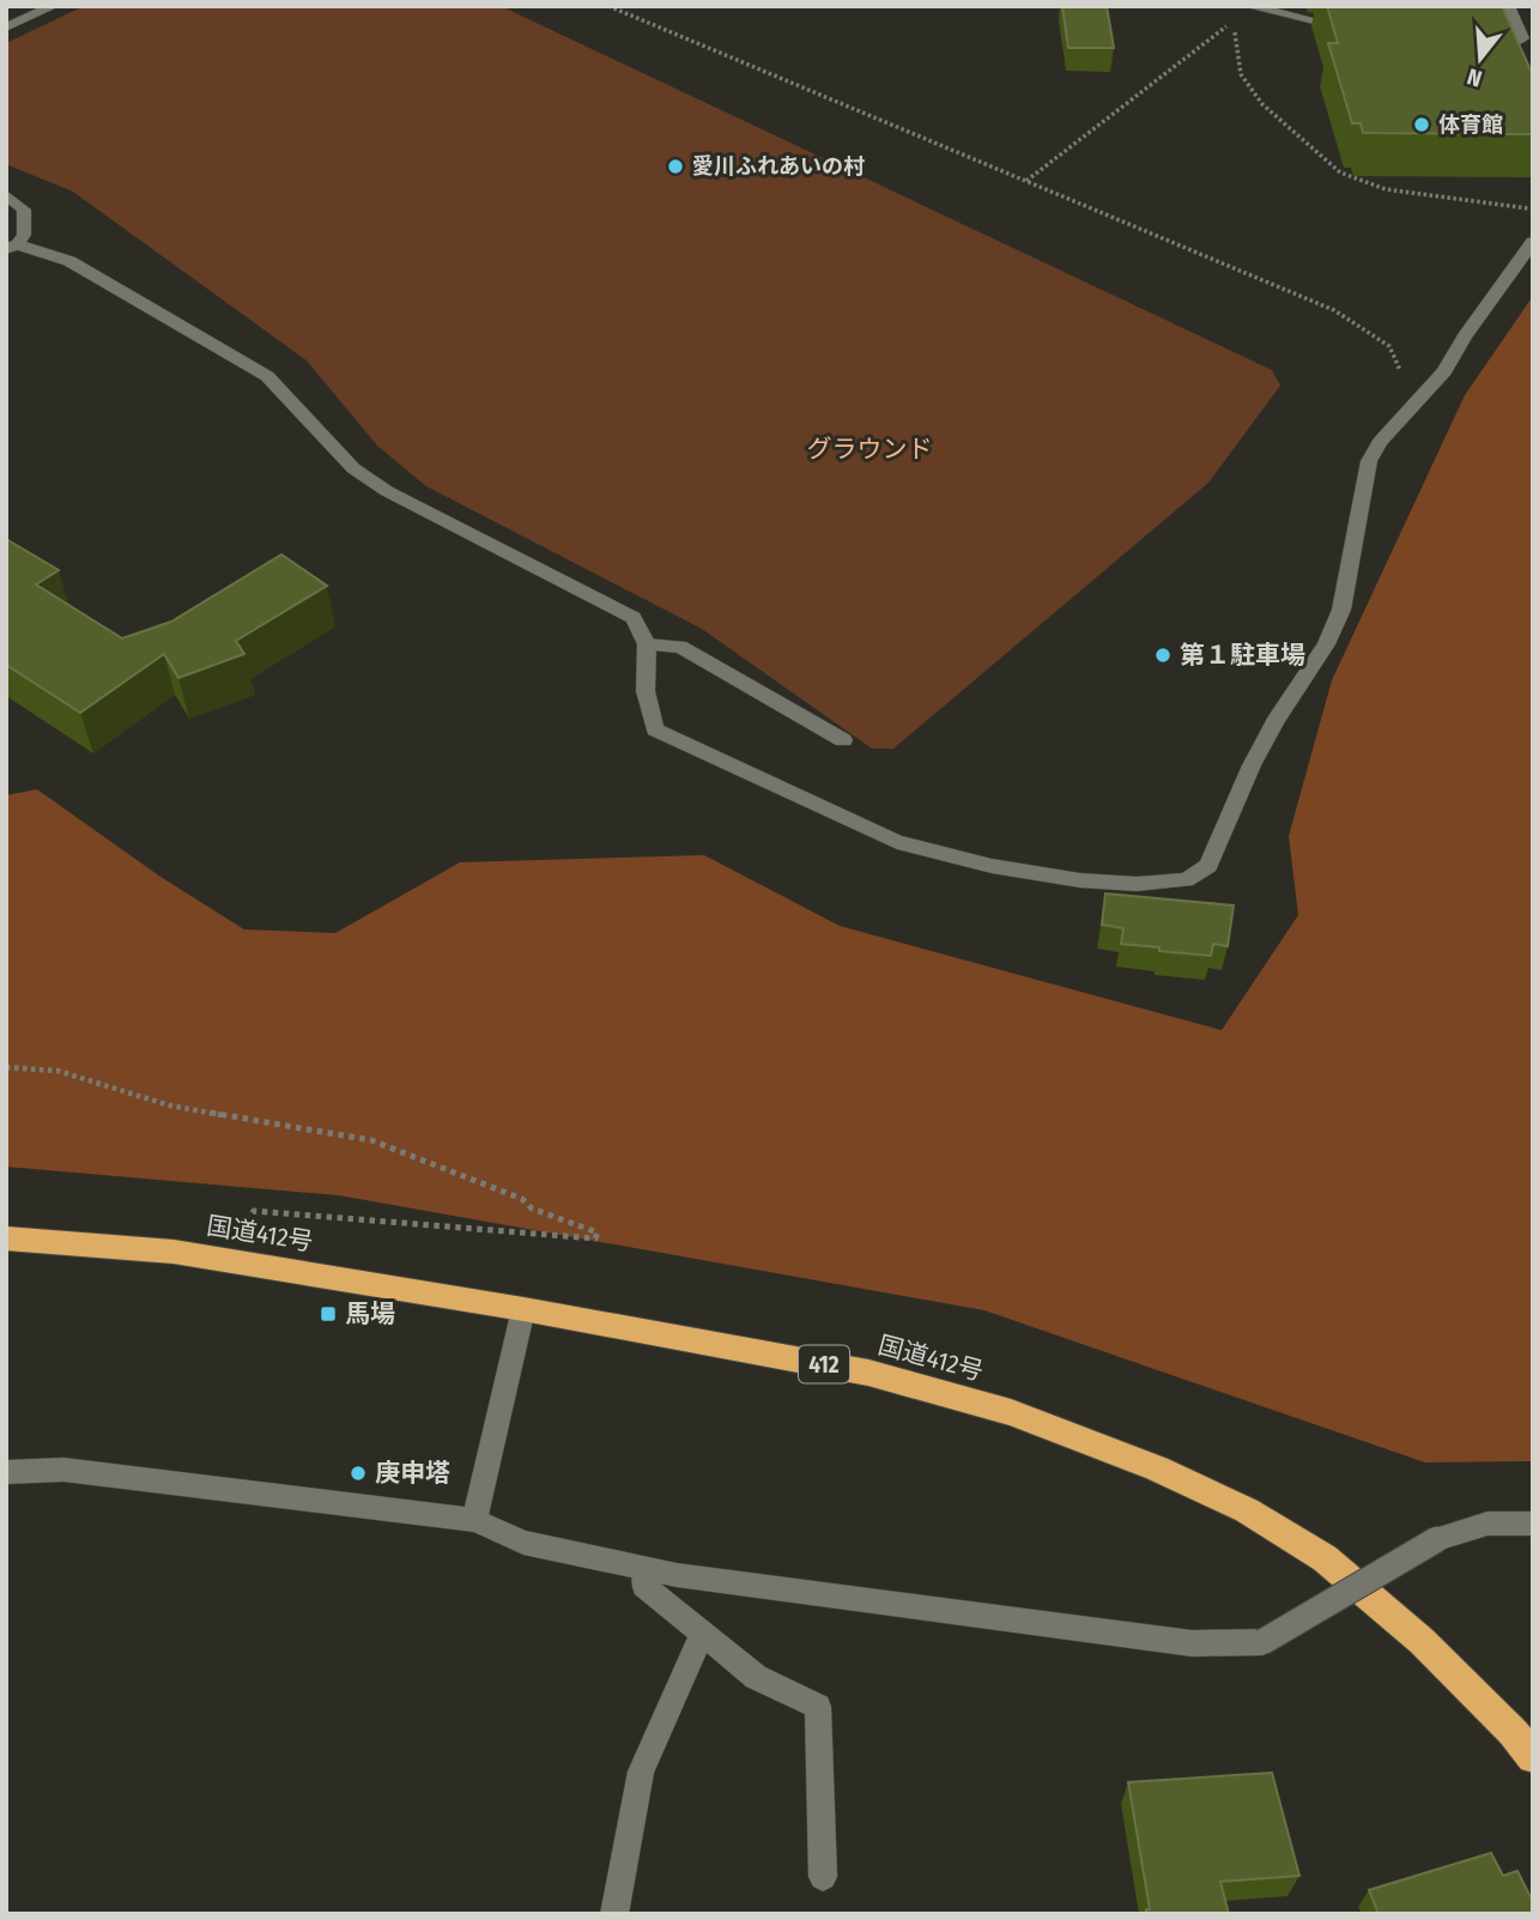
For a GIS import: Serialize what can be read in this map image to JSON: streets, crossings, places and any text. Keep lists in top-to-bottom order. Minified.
{"streets":{"highway":["国道412号","412"]},"parks":["グラウンド"],"places":{"other":["体育館","愛川ふれあいの村","第１駐車場","庚申塔"],"transit":["馬場"]},"north":"bottom"}
